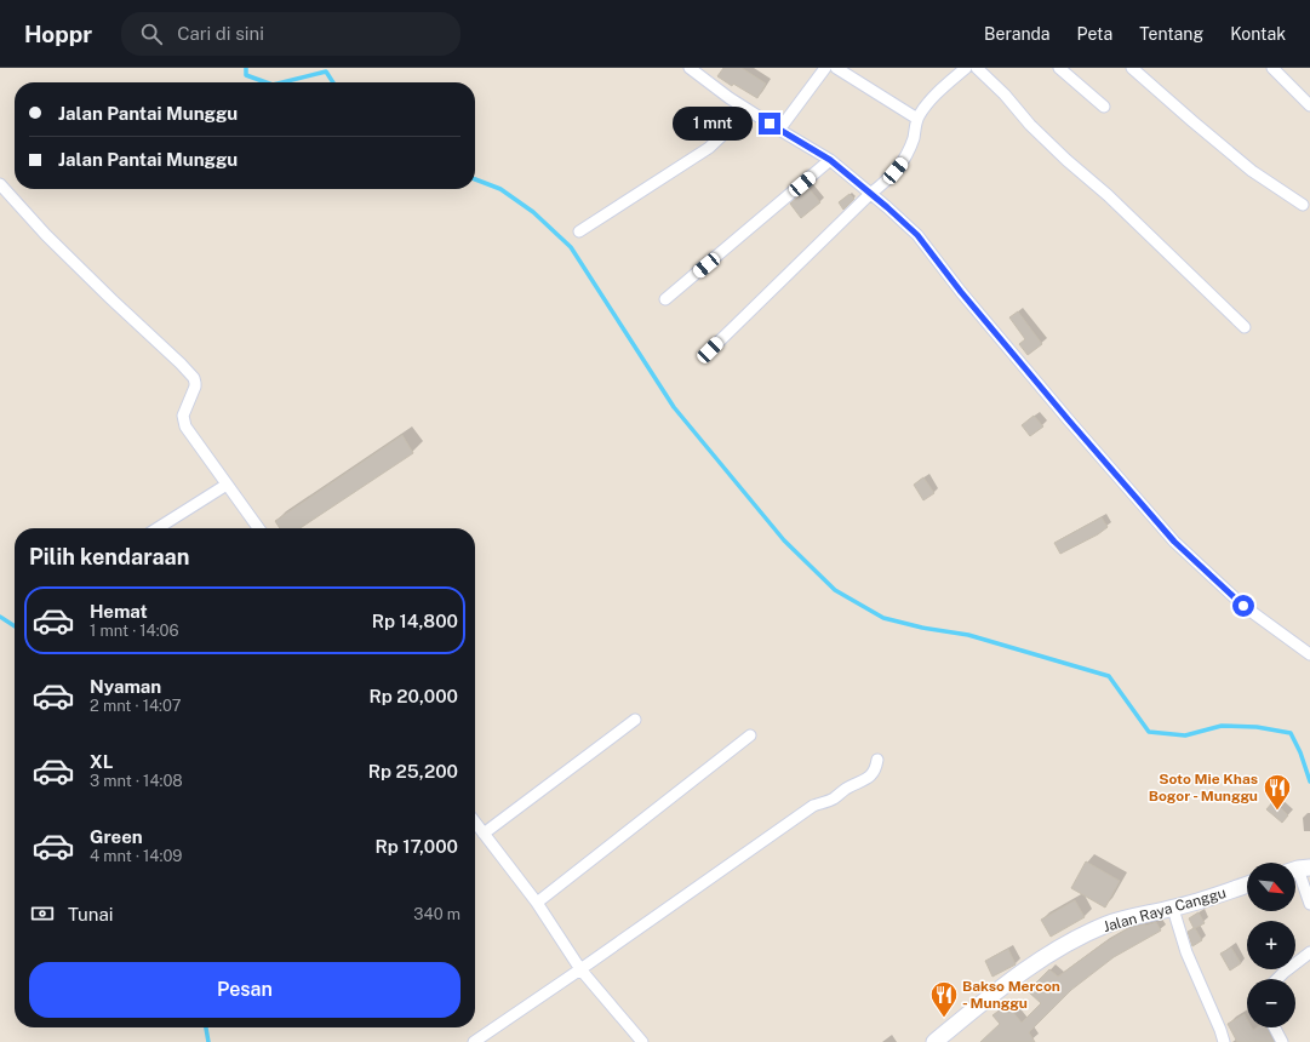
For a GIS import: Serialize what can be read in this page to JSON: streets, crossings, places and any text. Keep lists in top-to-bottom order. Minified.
{"streets":{"main road":["Jalan Raya Canggu"]},"places":{"restaurant":["Soto Mie Khas Bogor - Munggu","Bakso Mercon - Munggu"]},"north":"bottom right","page":{"header":"Hoppr","search":"Cari di sini","nav":["Beranda","Peta","Tentang","Kontak"],"banner":["Jalan Pantai Munggu","Jalan Pantai Munggu"],"bubble":"1 mnt","heading":"Pilih kendaraan","list":[{"name":"Hemat","note":"1 mnt · 14:06","value":"Rp 14,800"},{"name":"Nyaman","note":"2 mnt · 14:07","value":"Rp 20,000"},{"name":"XL","note":"3 mnt · 14:08","value":"Rp 25,200"},{"name":"Green","note":"4 mnt · 14:09","value":"Rp 17,000"}],"map_buttons":["+","−"],"pay":["Tunai","340 m"],"buttons":"Pesan"}}
